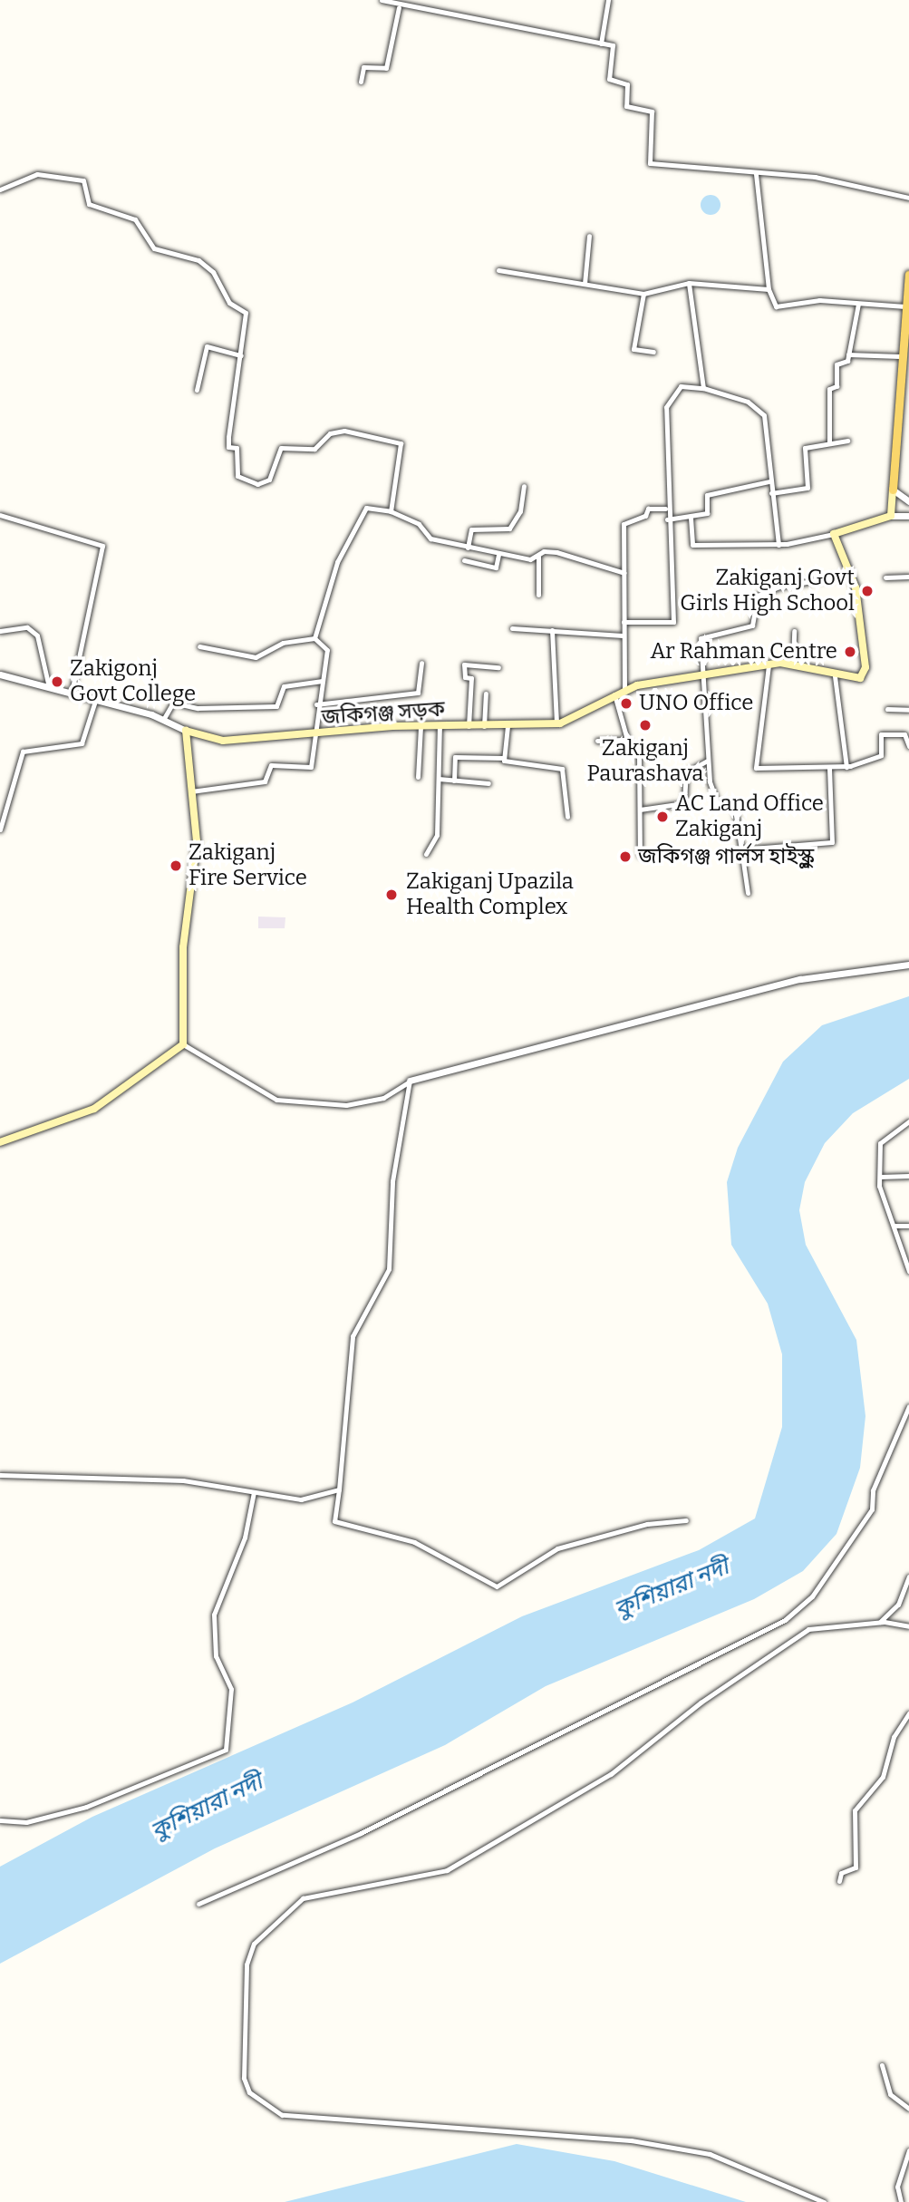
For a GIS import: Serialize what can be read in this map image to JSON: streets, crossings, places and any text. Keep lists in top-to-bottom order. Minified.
{"streets":{"main road":["জকিগঞ্জ সড়ক"]},"water":["কুশিয়ারা নদী"],"places":["Zakiganj Govt Girls High School","Ar Rahman Centre","Zakigonj Govt College","UNO Office","Zakiganj Paurashava","AC Land Office Zakiganj","জকিগঞ্জ গার্লস হাইস্কুল","Zakiganj Fire Service","Zakiganj Upazila Health Complex"]}
